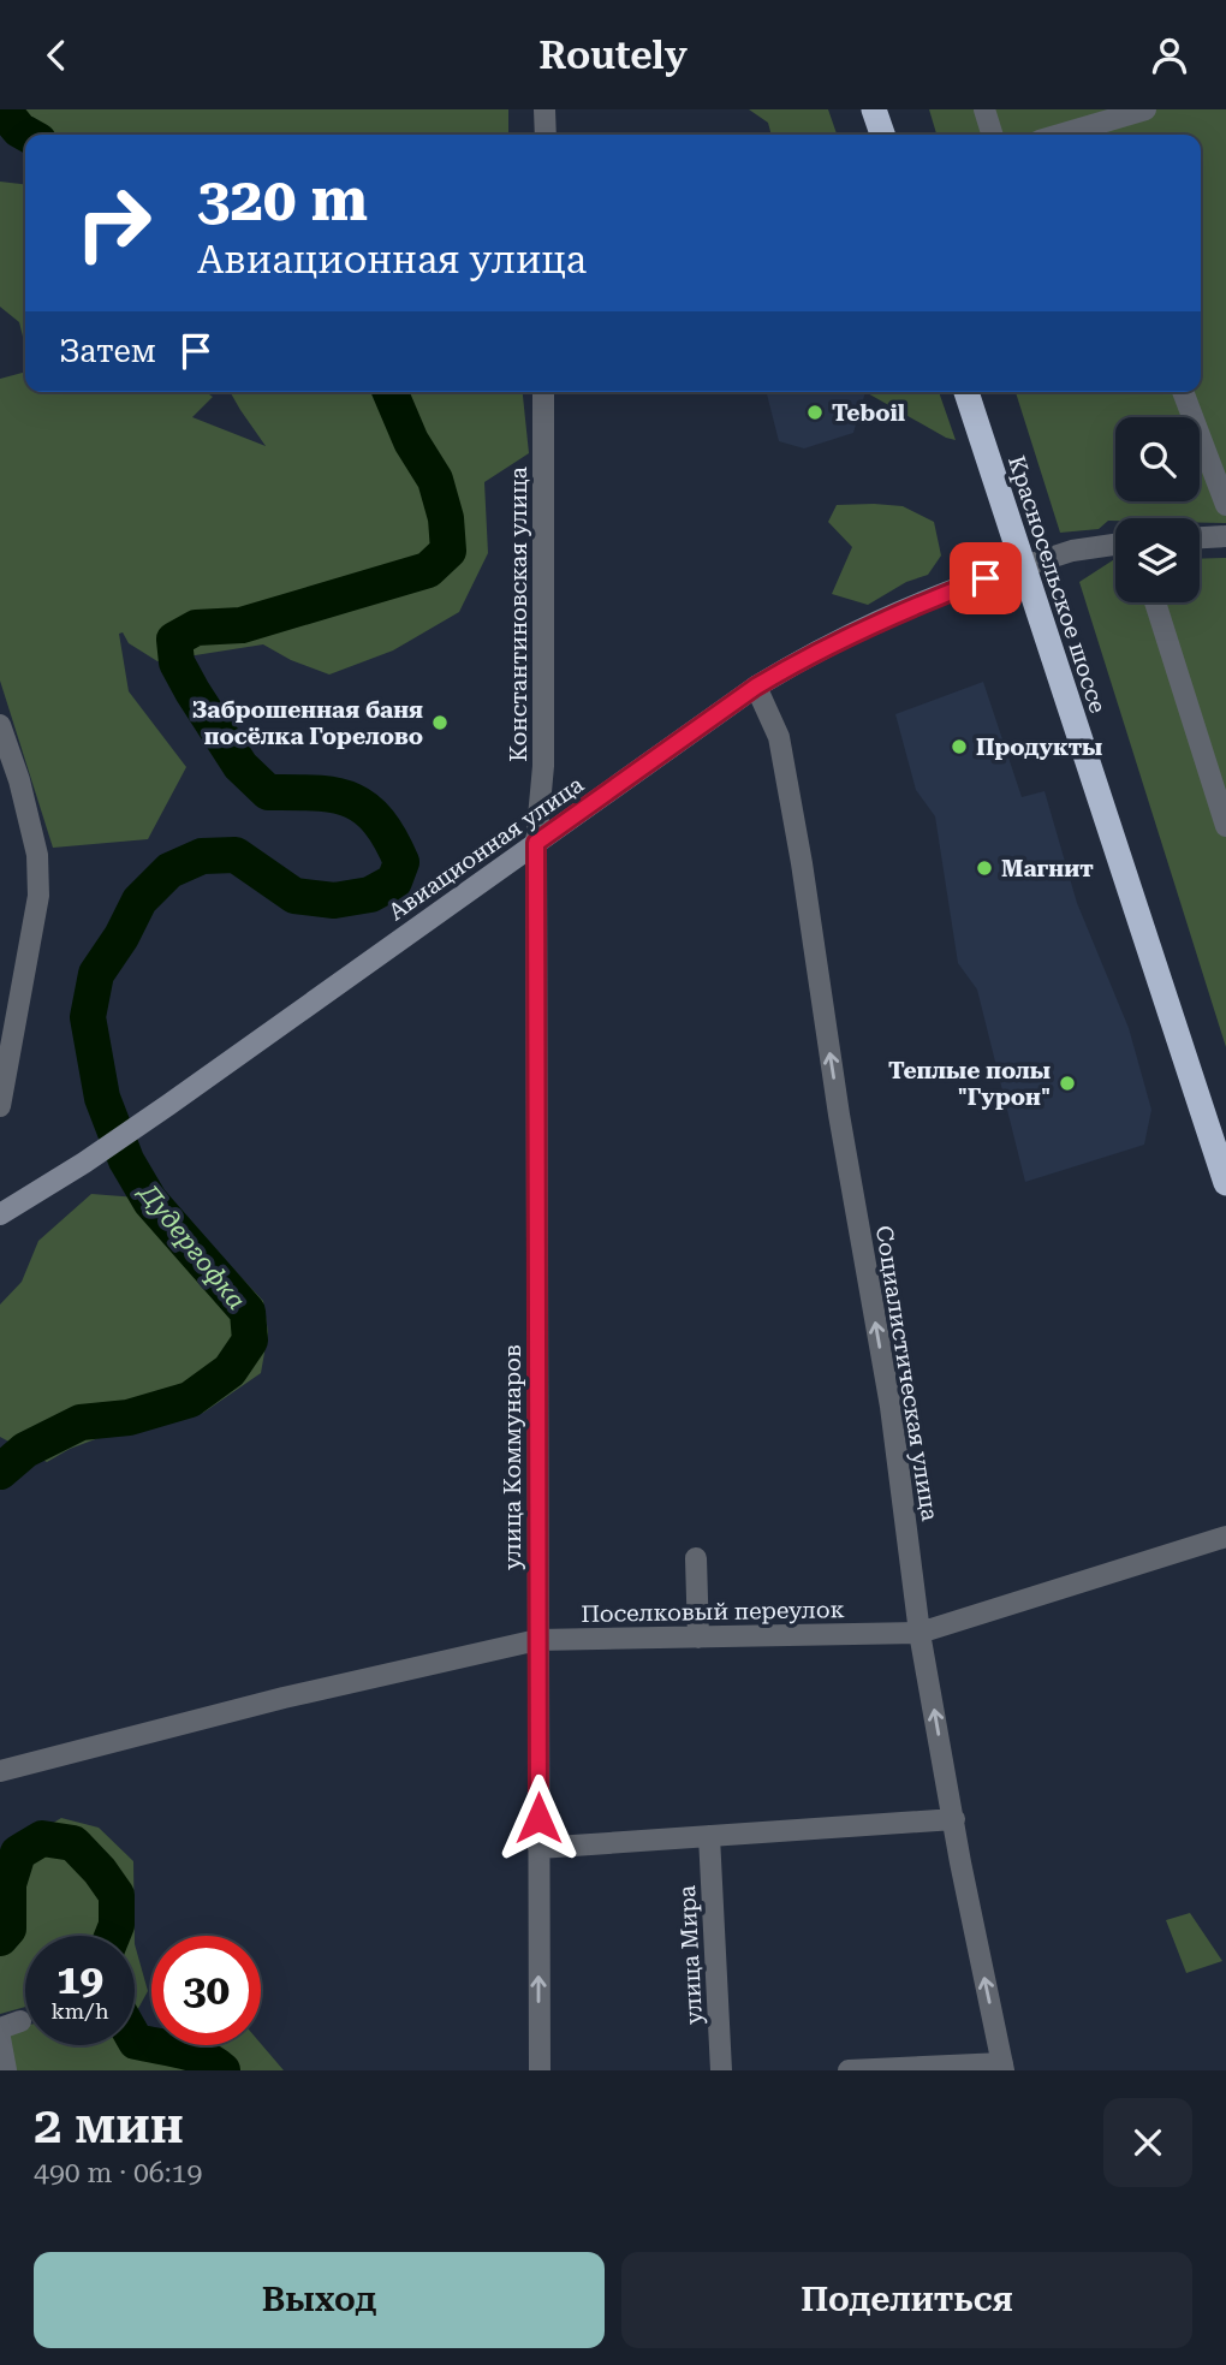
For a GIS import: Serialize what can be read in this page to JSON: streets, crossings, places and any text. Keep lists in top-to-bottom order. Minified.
{"streets":{"highway":["Красносельское шоссе"],"street":["Константиновская улица","Авиационная улица","Социалистическая улица","улица Коммунаров","Поселковый переулок","улица Мира"]},"crossings":[["Красносельское шоссе","Авиационная улица"],["Константиновская улица","Авиационная улица"],["Константиновская улица","улица Коммунаров"],["Авиационная улица","Социалистическая улица"],["Авиационная улица","улица Коммунаров"],["Социалистическая улица","Поселковый переулок"],["улица Коммунаров","Поселковый переулок"]],"one_way":["Социалистическая улица"],"water":["Дудергофка"],"places":["Teboil","Заброшенная баня посёлка Горелово","Продукты","Магнит","Теплые полы \"Гурон\""],"page":{"header":"Routely","turn":["320 m","Авиационная улица"],"then":"Затем","speed":"19 km/h","limit":"30","heading":["2 мин","490 m · 06:19"],"buttons":["Выход","Поделиться"]}}
